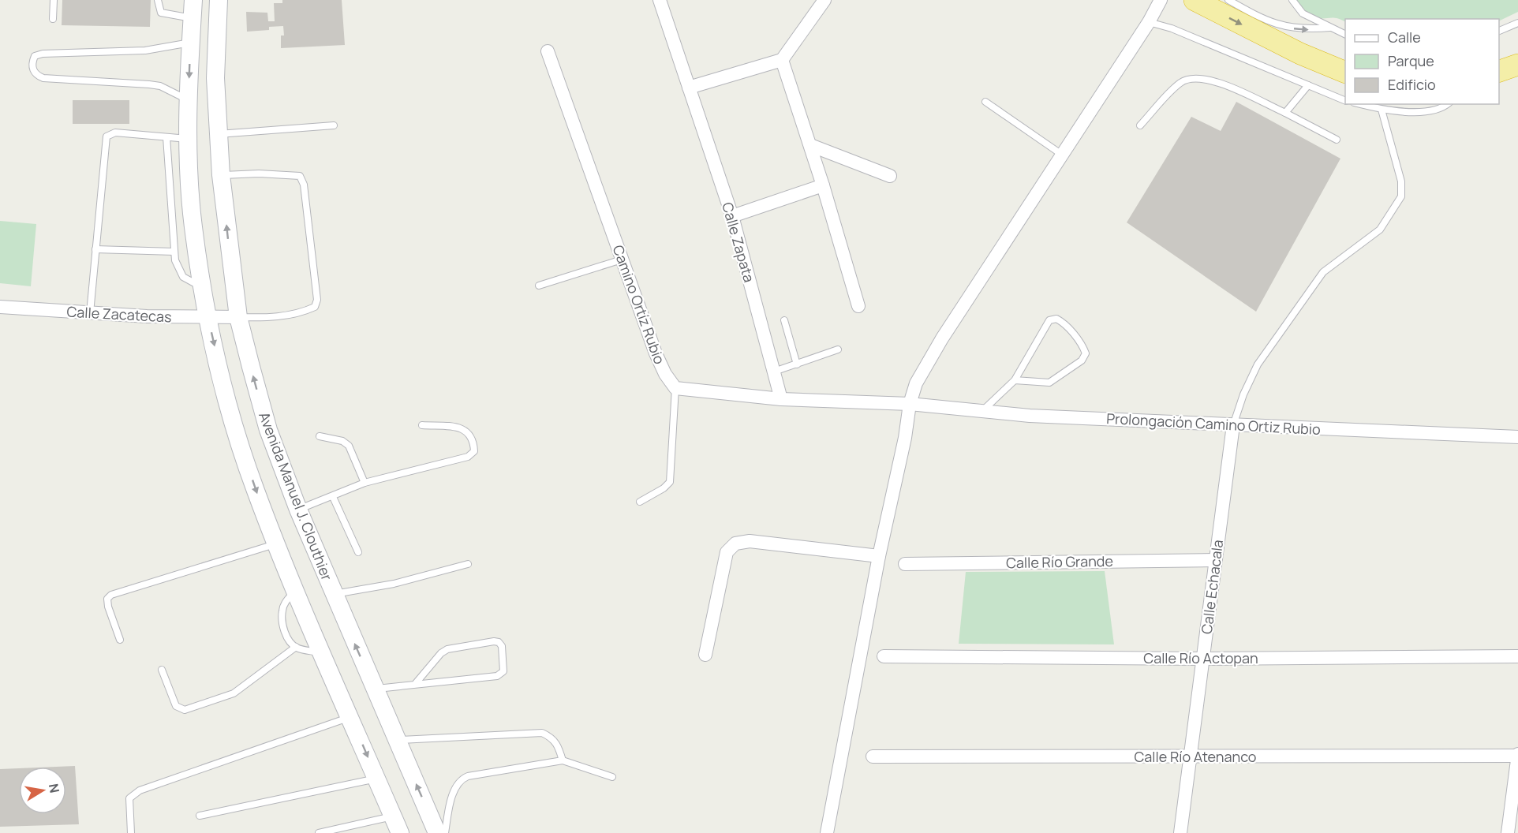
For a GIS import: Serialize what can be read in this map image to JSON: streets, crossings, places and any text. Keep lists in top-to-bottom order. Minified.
{"streets":{"main road":["Avenida Manuel J. Clouthier"],"street":["Calle Zapata","Camino Ortíz Rubio","Calle Zacatecas","Prolongación Camino Ortiz Rubio","Calle Río Grande","Calle Echacala","Calle Río Actopan","Calle Río Atenanco"]},"crossings":[["Calle Zacatecas","Avenida Manuel J. Clouthier"],["Prolongación Camino Ortiz Rubio","Calle Echacala"],["Calle Río Grande","Calle Echacala"],["Calle Echacala","Calle Río Actopan"],["Calle Echacala","Calle Río Atenanco"]],"legend":["Calle","Parque","Edificio"],"north":"right"}
